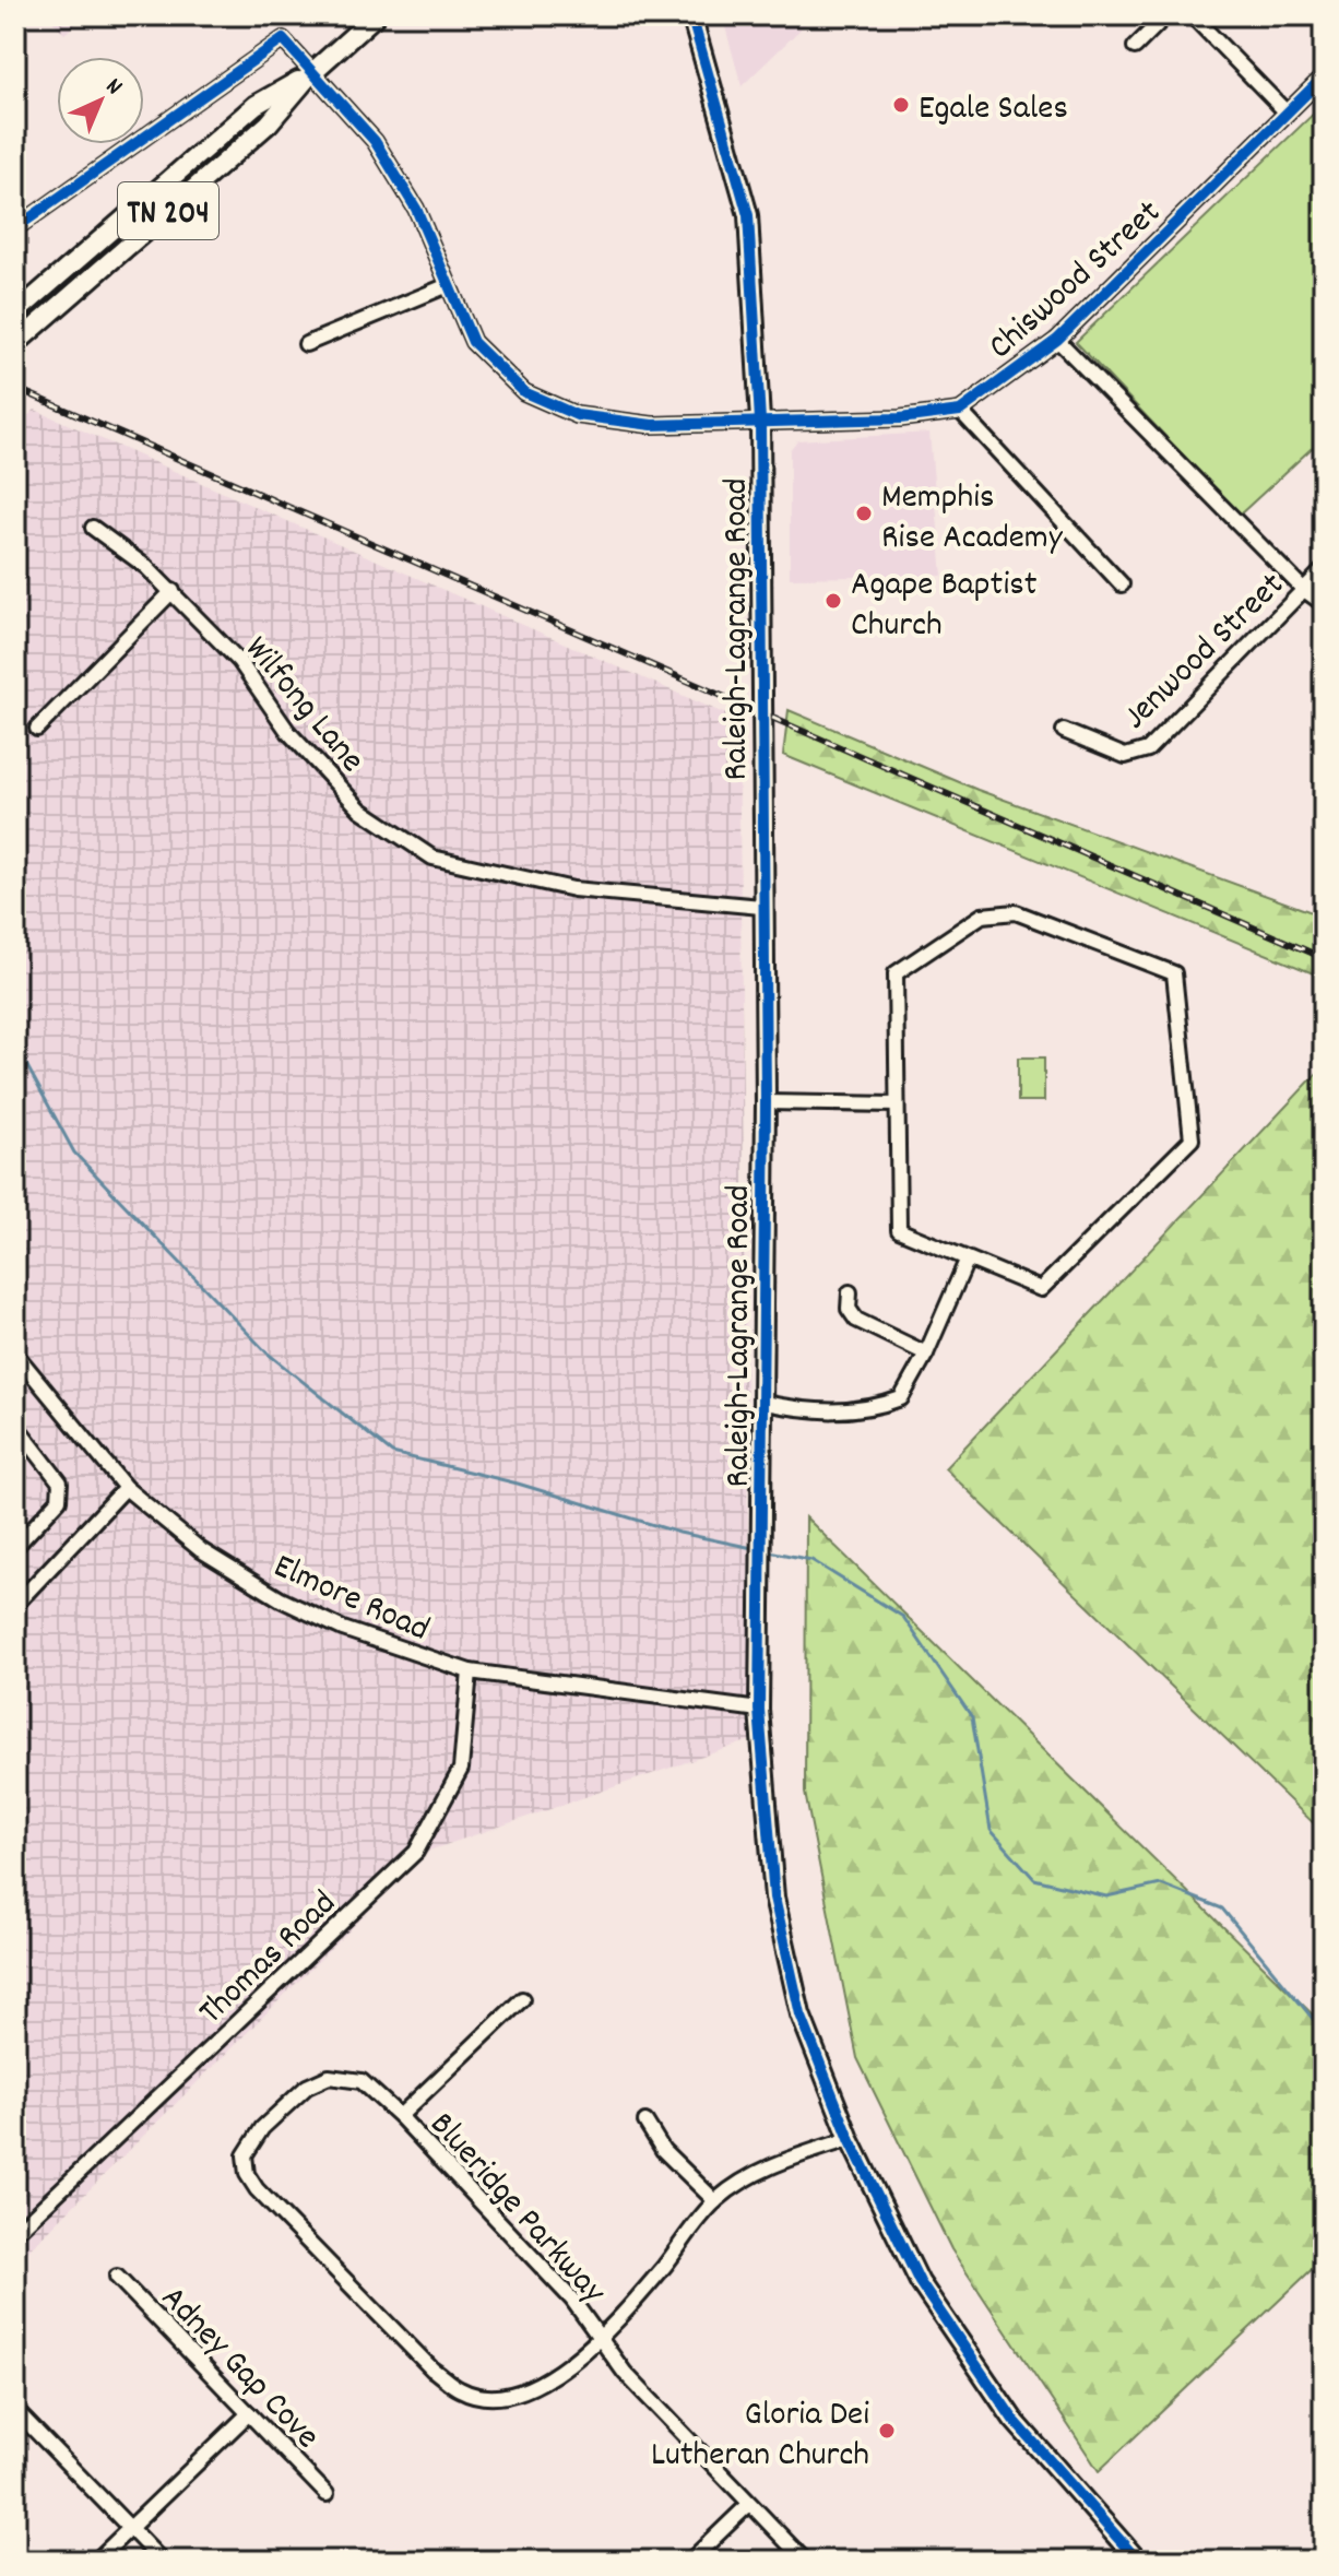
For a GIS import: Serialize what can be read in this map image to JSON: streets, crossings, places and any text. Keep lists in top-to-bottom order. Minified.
{"streets":{"main road":["TN 204","Raleigh-Lagrange Road"],"street":["Chiswood Street","Jenwood Street","Wilfong Lane","Elmore Road","Thomas Road","Blueridge Parkway","Adney Gap Cove"]},"crossings":[["TN 204","Chiswood Street"],["Chiswood Street","Raleigh-Lagrange Road"],["Raleigh-Lagrange Road","Wilfong Lane"],["Raleigh-Lagrange Road","Elmore Road"],["Elmore Road","Thomas Road"]],"places":["Egale Sales","Memphis Rise Academy","Agape Baptist Church","Gloria Dei Lutheran Church"],"north":"top right"}
